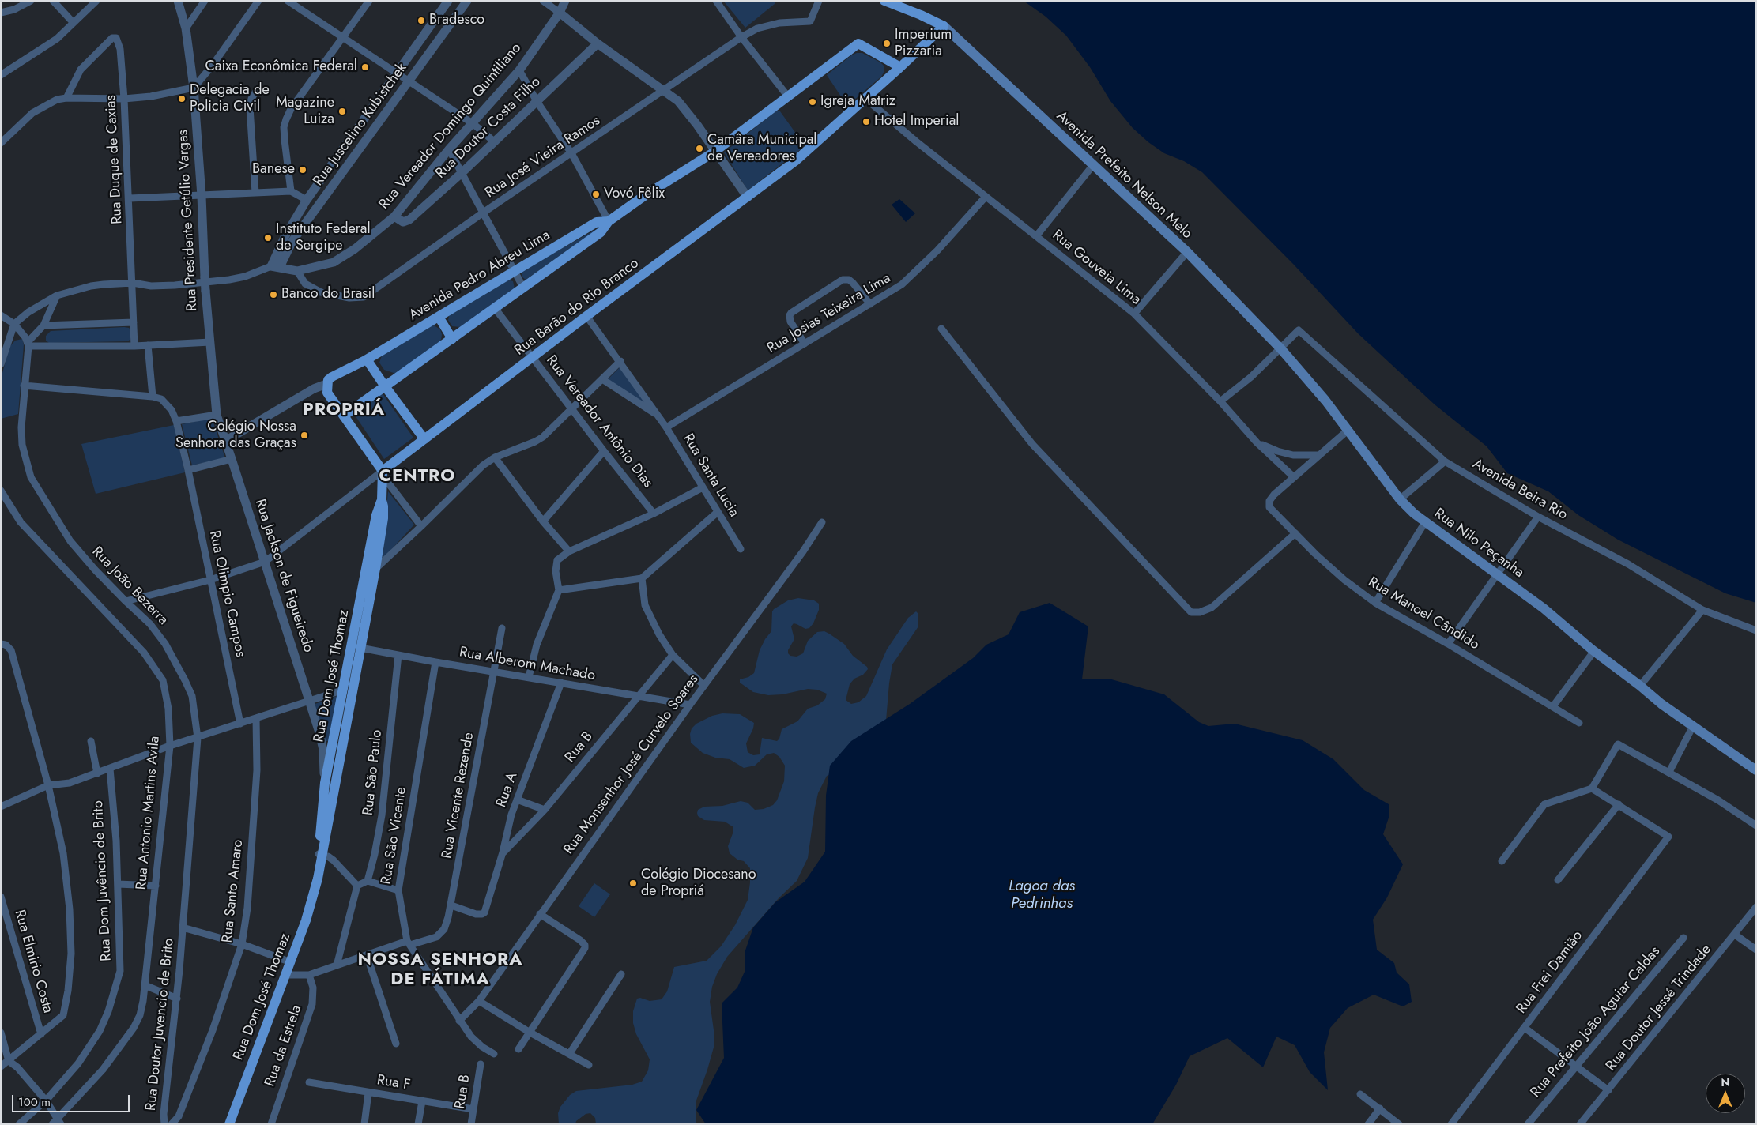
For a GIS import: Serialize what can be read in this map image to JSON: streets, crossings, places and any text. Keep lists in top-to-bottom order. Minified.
{"streets":{"main road":["Avenida Prefeito Nelson Melo","Avenida Pedro Abreu Lima","Rua Barão do Rio Branco","Rua Nilo Peçanha","Rua Dom José Thomaz"],"street":["Rua Juscelino Kubistchek","Rua Vereador Domingo Quintiliano","Rua Doutor Costa Filho","Rua José Vieira Ramos","Rua Duque de Caxias","Rua Presidente Getúlio Vargas","Rua Gouveia Lima","Rua Josias Teixeira Lima","Rua Vereador Antônio Dias","Rua Santa Lucia","Avenida Beira Rio","Rua Jackson de Figueiredo","Rua João Bezerra","Rua Olimpio Campos","Rua Manoel Cândido","Rua Alberom Machado","Rua B","Rua Monsenhor José Curvelo Soares","Rua São Paulo","Rua A","Rua Vicente Rezende","Rua Antonio Martins Avila","Rua São Vicente","Rua Dom Juvêncio de Brito","Rua Santo Amaro","Rua Elmirio Costa","Rua Frei Damião","Rua Doutor Jessé Trindade","Rua Prefeito João Aguiar Caldas","Rua Doutor Juvencio de Brito","Rua da Estrela","Rua F"]},"crossings":[["Rua Vereador Domingo Quintiliano","Rua Doutor Costa Filho"],["Rua Vereador Domingo Quintiliano","Rua José Vieira Ramos"],["Avenida Prefeito Nelson Melo","Rua Barão do Rio Branco"],["Avenida Prefeito Nelson Melo","Avenida Beira Rio"],["Avenida Prefeito Nelson Melo","Rua Nilo Peçanha"],["Rua Presidente Getúlio Vargas","Rua Jackson de Figueiredo"],["Rua Gouveia Lima","Rua Barão do Rio Branco"],["Rua Gouveia Lima","Rua Josias Teixeira Lima"],["Rua Gouveia Lima","Rua Manoel Cândido"],["Avenida Pedro Abreu Lima","Rua Barão do Rio Branco"],["Avenida Pedro Abreu Lima","Rua Vereador Antônio Dias"],["Rua Barão do Rio Branco","Rua Vereador Antônio Dias"],["Rua Barão do Rio Branco","Rua Santa Lucia"],["Rua Josias Teixeira Lima","Rua Santa Lucia"],["Avenida Beira Rio","Rua Nilo Peçanha"],["Rua Jackson de Figueiredo","Rua Dom José Thomaz"],["Rua João Bezerra","Rua Doutor Juvencio de Brito"],["Rua Alberom Machado","Rua Dom José Thomaz"],["Rua Alberom Machado","Rua B"],["Rua Alberom Machado","Rua Monsenhor José Curvelo Soares"],["Rua Alberom Machado","Rua São Paulo"],["Rua Alberom Machado","Rua A"],["Rua Alberom Machado","Rua Vicente Rezende"],["Rua Alberom Machado","Rua São Vicente"],["Rua B","Rua A"],["Rua B","Rua F"],["Rua Monsenhor José Curvelo Soares","Rua São Vicente"],["Rua A","Rua Vicente Rezende"],["Rua Vicente Rezende","Rua São Vicente"]],"districts":["PROPRIÁ","CENTRO","NOSSA SENHORA DE FÁTIMA"],"water":["Lagoa das Pedrinhas"],"places":["Bradesco","Imperium Pizzaria","Caixa Econômica Federal","Delegacia de Policia Civil","Igreja Matriz","Magazine Luiza","Hotel Imperial","Camâra Municipal de Vereadores","Banese","Vovó Fêlix","Instituto Federal de Sergipe","Banco do Brasil","Colégio Nossa Senhora das Graças","Colégio Diocesano de Propriá"],"scale_bar":"100 m","north":"top"}
